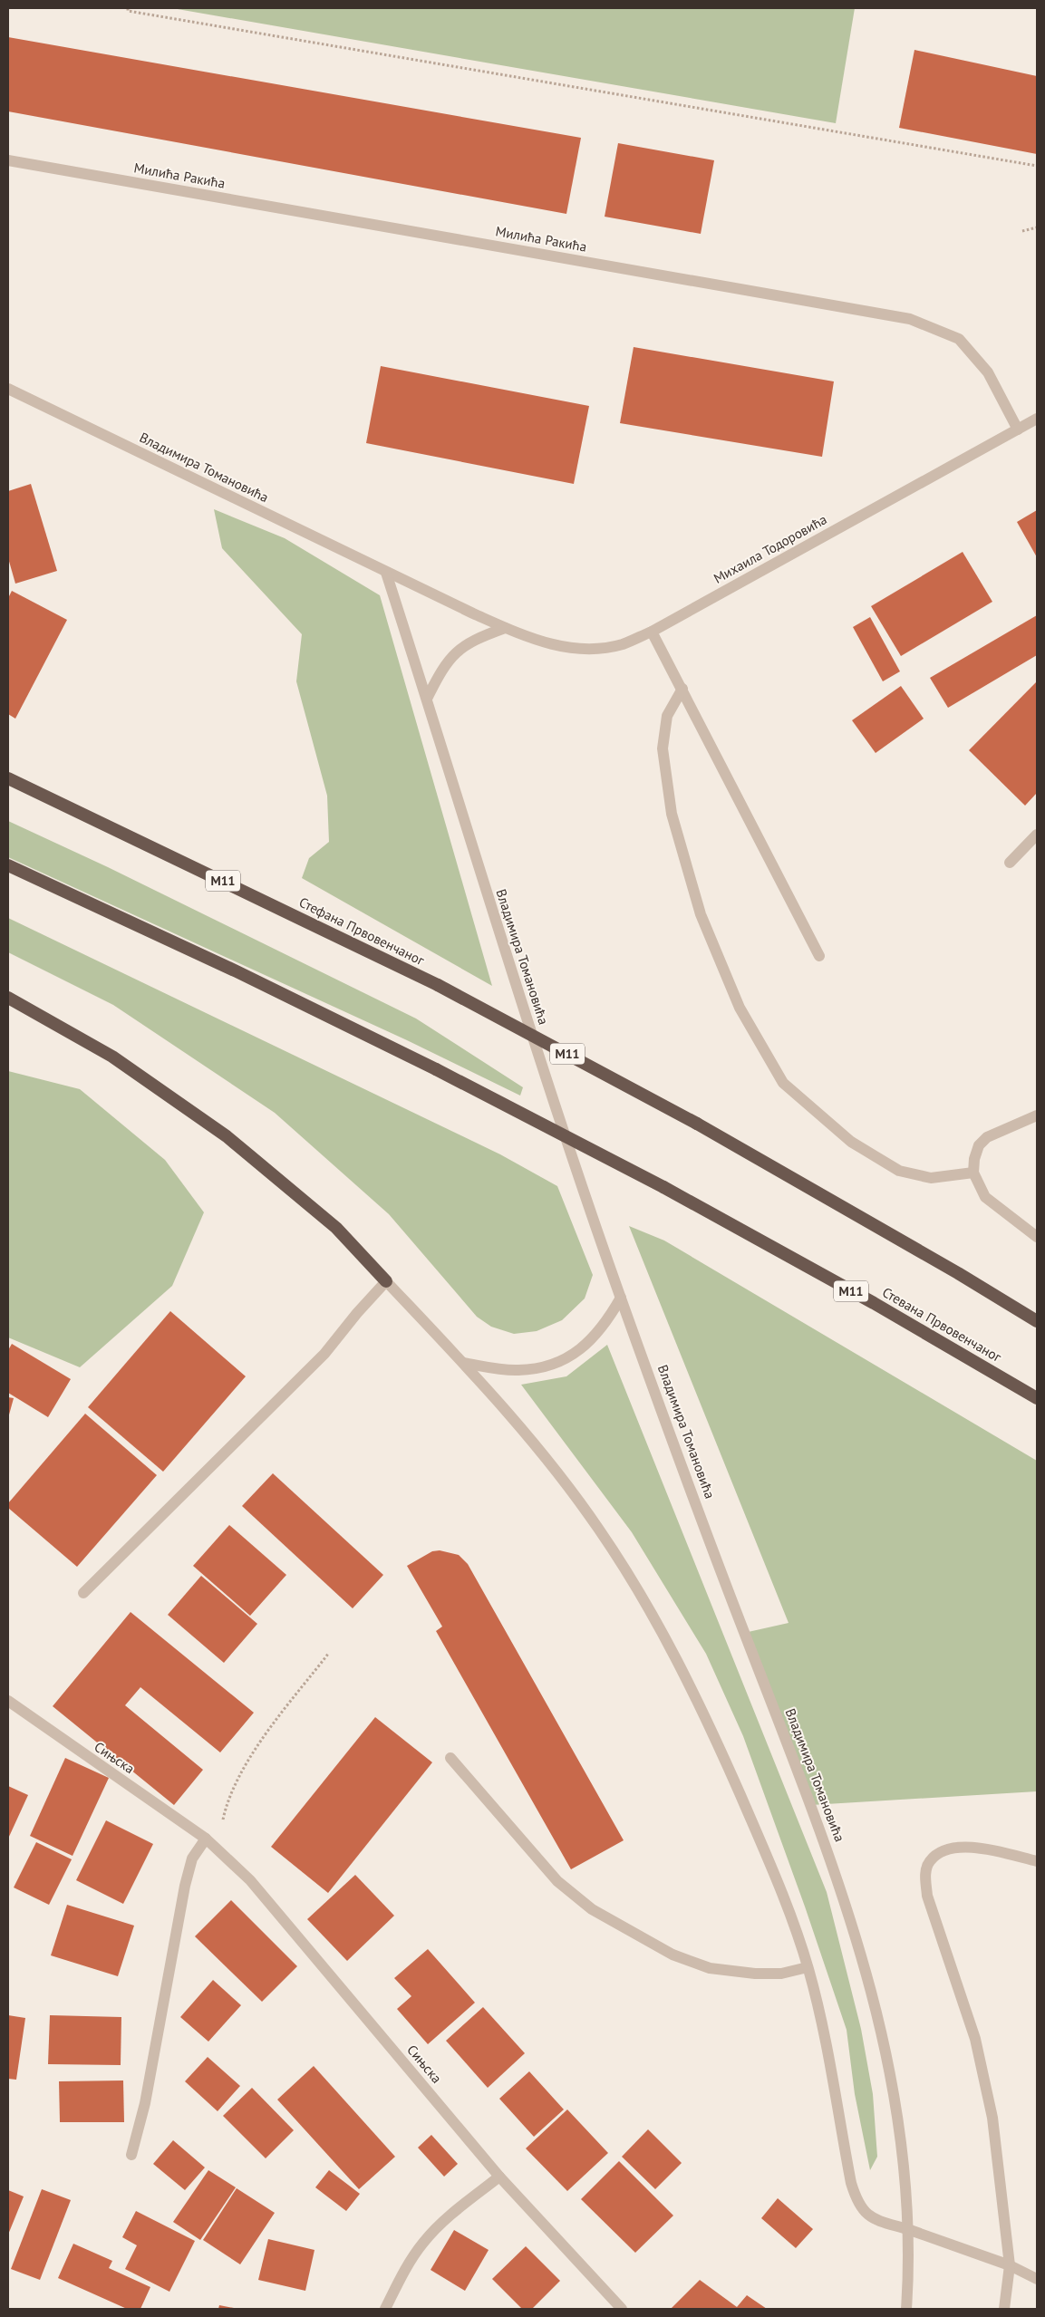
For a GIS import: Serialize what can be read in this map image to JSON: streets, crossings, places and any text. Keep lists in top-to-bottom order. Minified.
{"streets":{"highway":["M11","Стефана Првовенчаног","Стевана Првовенчаног"],"street":["Милића Ракића","Владимира Томановића","Михаила Тодоровића","Сињска"]},"crossings":[["Милића Ракића","Михаила Тодоровића"],["Владимира Томановића","Михаила Тодоровића"]]}
